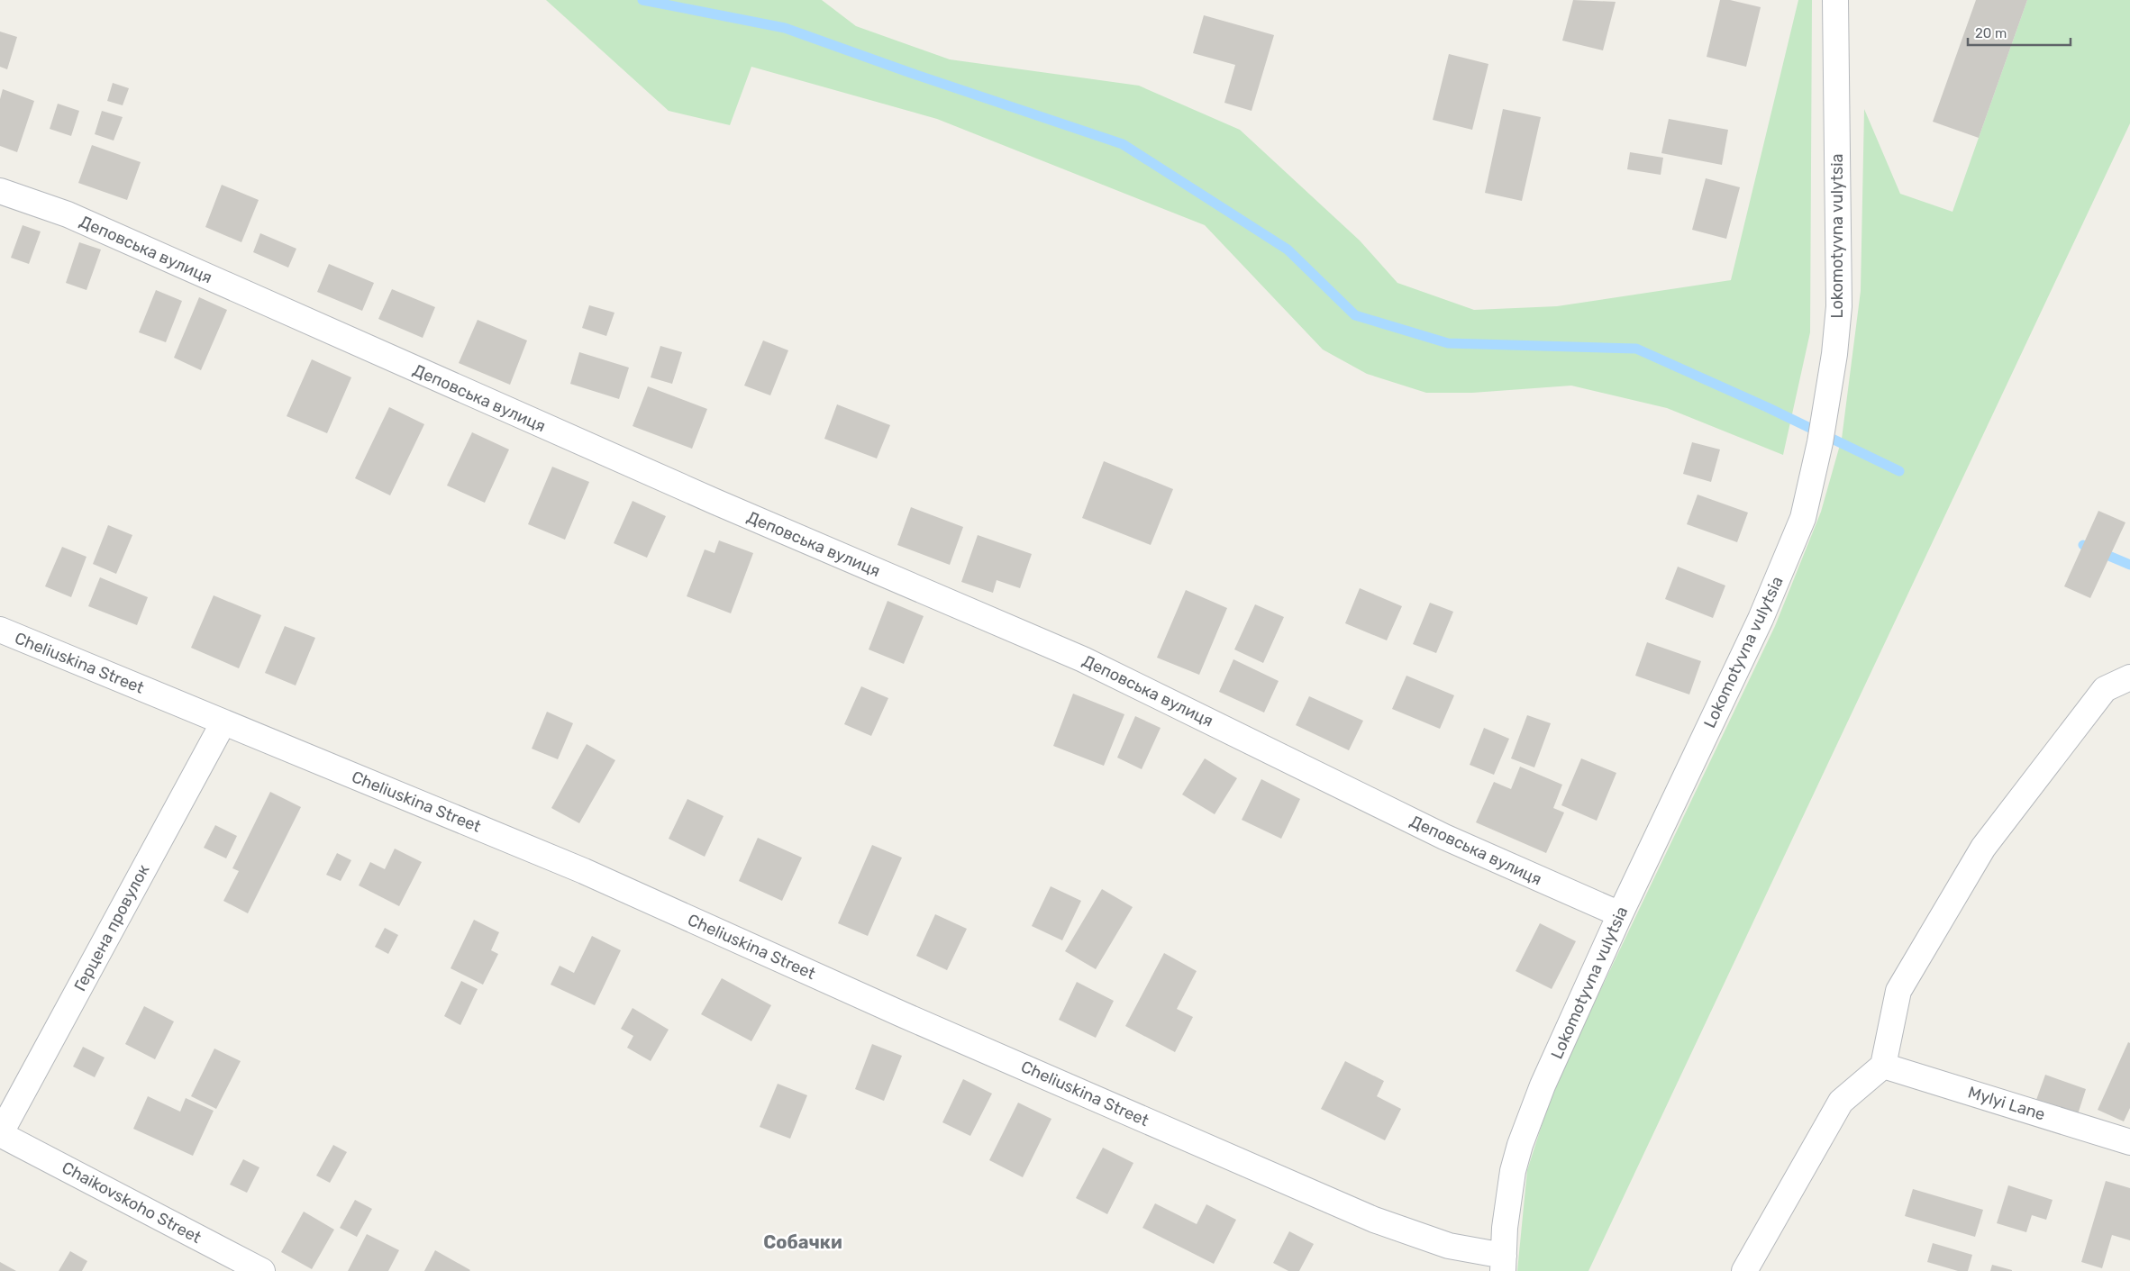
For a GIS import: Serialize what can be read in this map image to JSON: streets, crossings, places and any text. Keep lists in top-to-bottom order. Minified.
{"streets":{"street":["Lokomotyvna vulytsia","Деповська вулиця","Cheliuskina Street","Герцена провулок","Mylyi Lane","Chaikovskoho Street"]},"crossings":[["Lokomotyvna vulytsia","Деповська вулиця"],["Lokomotyvna vulytsia","Cheliuskina Street"],["Cheliuskina Street","Герцена провулок"],["Герцена провулок","Chaikovskoho Street"]],"districts":["Собачки"],"scale_bar":"20 m"}
